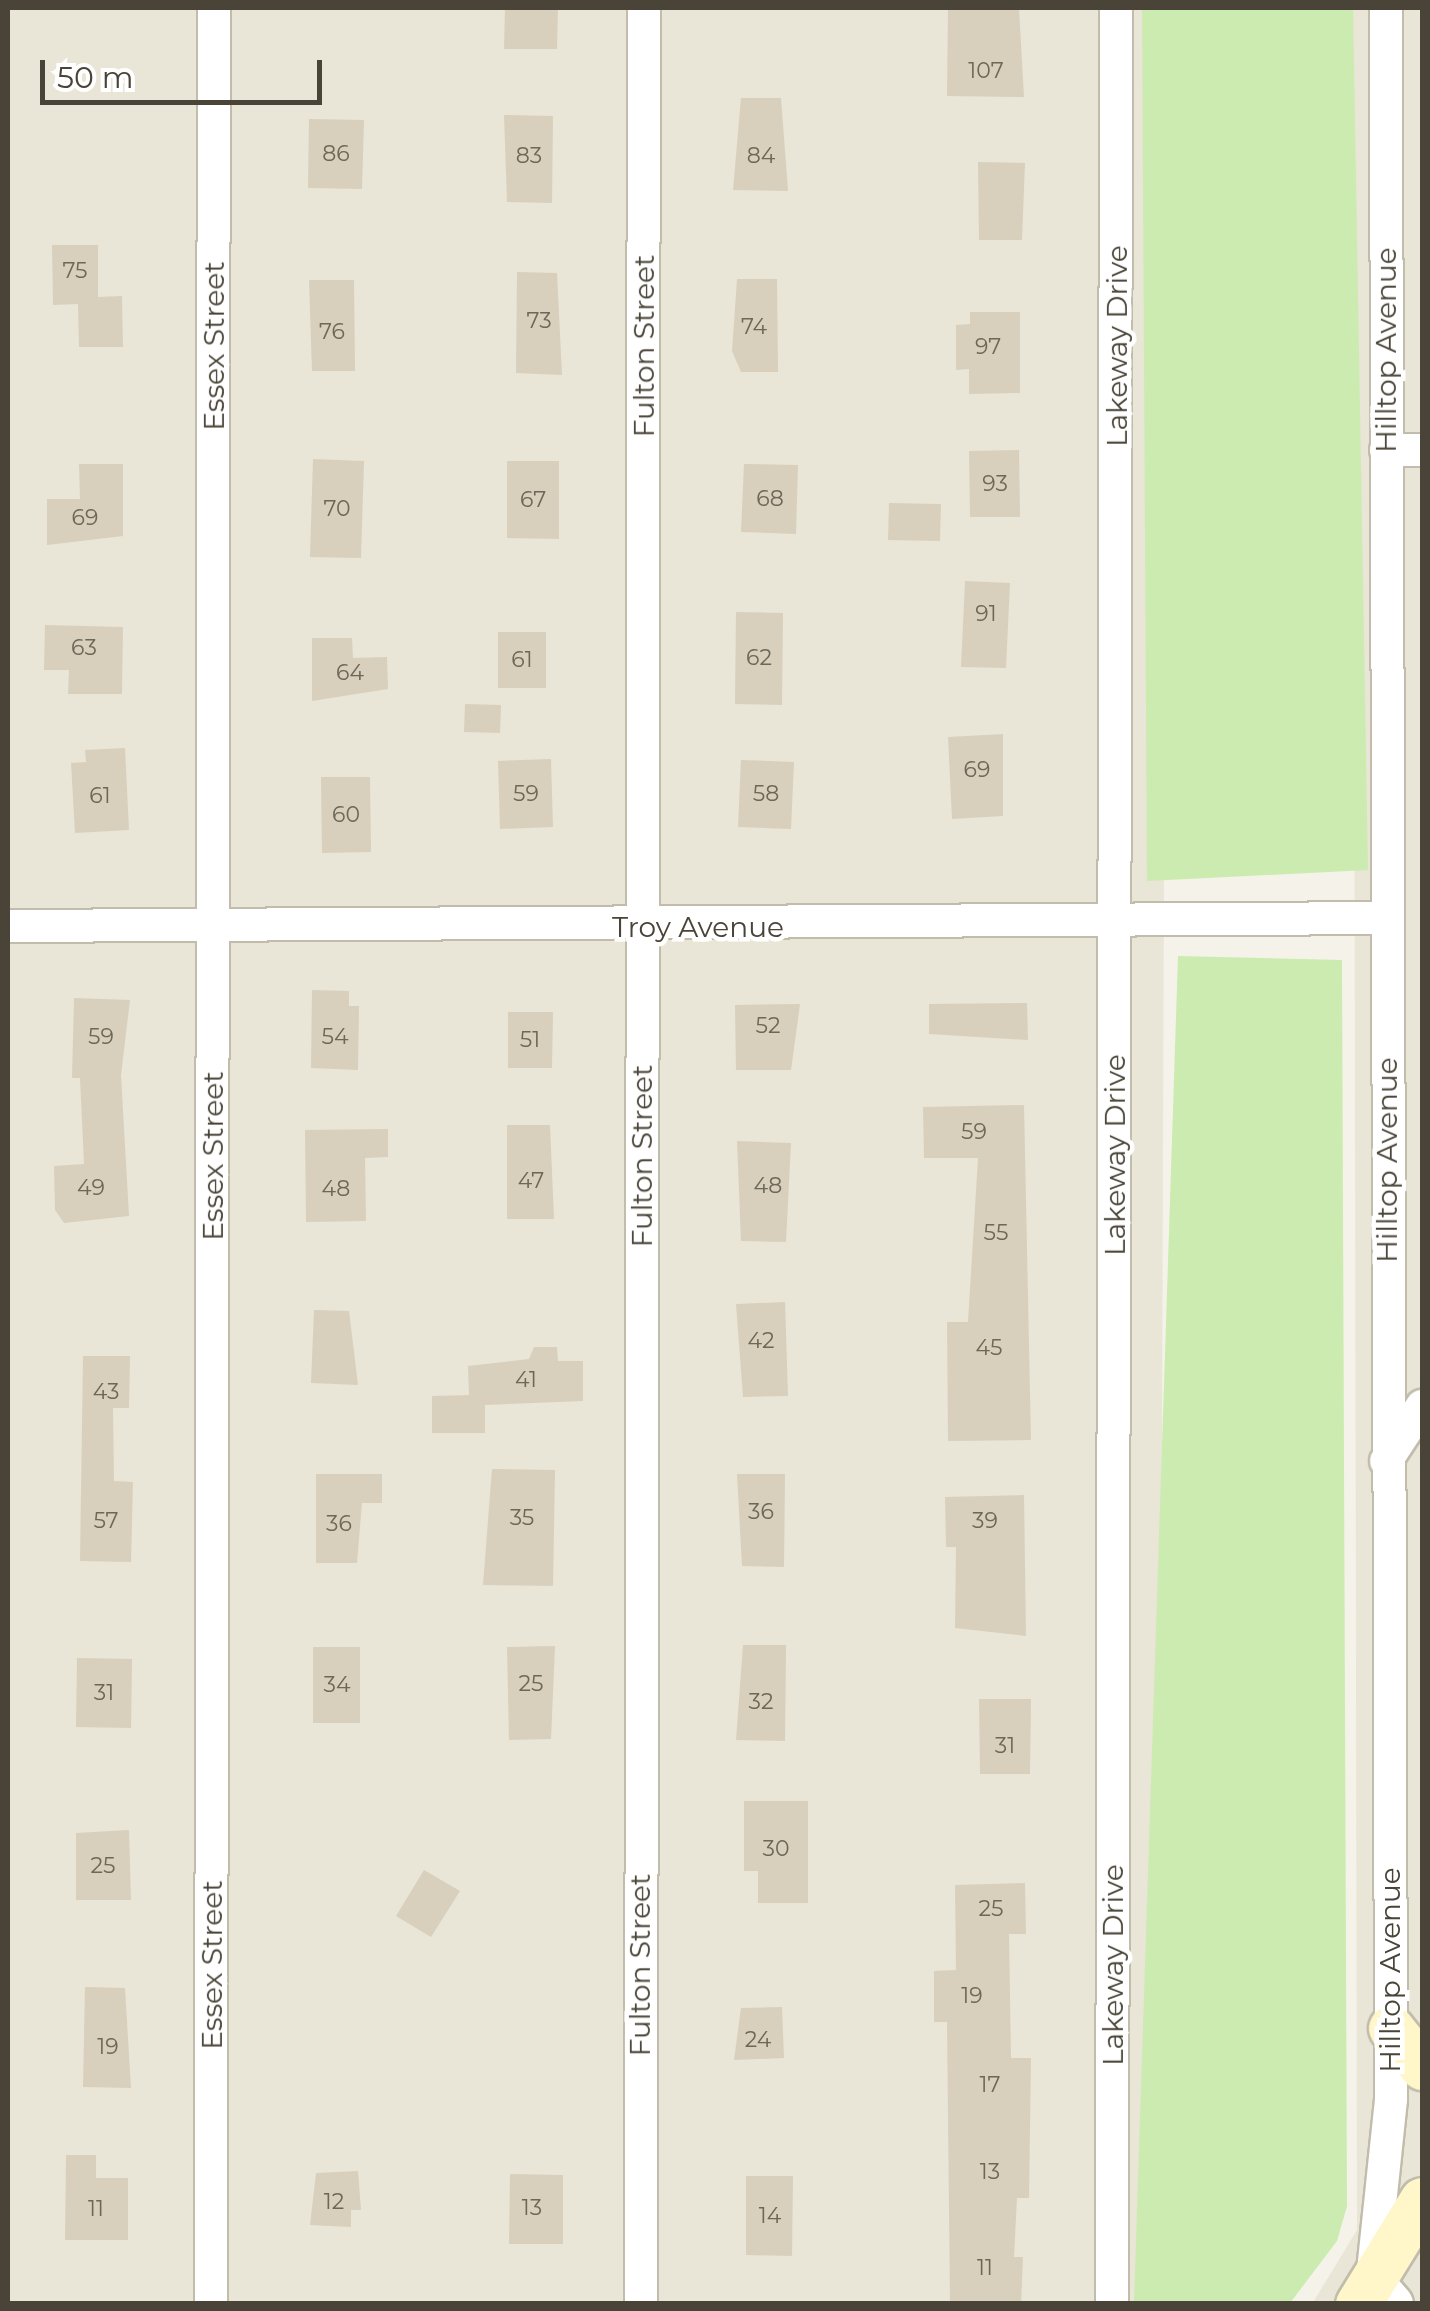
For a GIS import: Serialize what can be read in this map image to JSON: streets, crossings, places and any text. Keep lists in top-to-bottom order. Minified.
{"streets":{"street":["Essex Street","Fulton Street","Lakeway Drive","Hilltop Avenue","Troy Avenue"]},"crossings":[["Essex Street","Troy Avenue"],["Fulton Street","Troy Avenue"],["Lakeway Drive","Troy Avenue"],["Hilltop Avenue","Troy Avenue"]],"house_numbers":["107","86","83","84","75","73","74","76","97","93","68","67","70","69","91","63","62","61","64","69","59","58","61","60","52","59","54","51","59","47","48","49","48","55","42","45","41","43","36","35","57","39","36","25","34","31","32","31","30","25","25","19","24","19","17","13","12","13","11","14","11"],"scale_bar":"50 m"}
